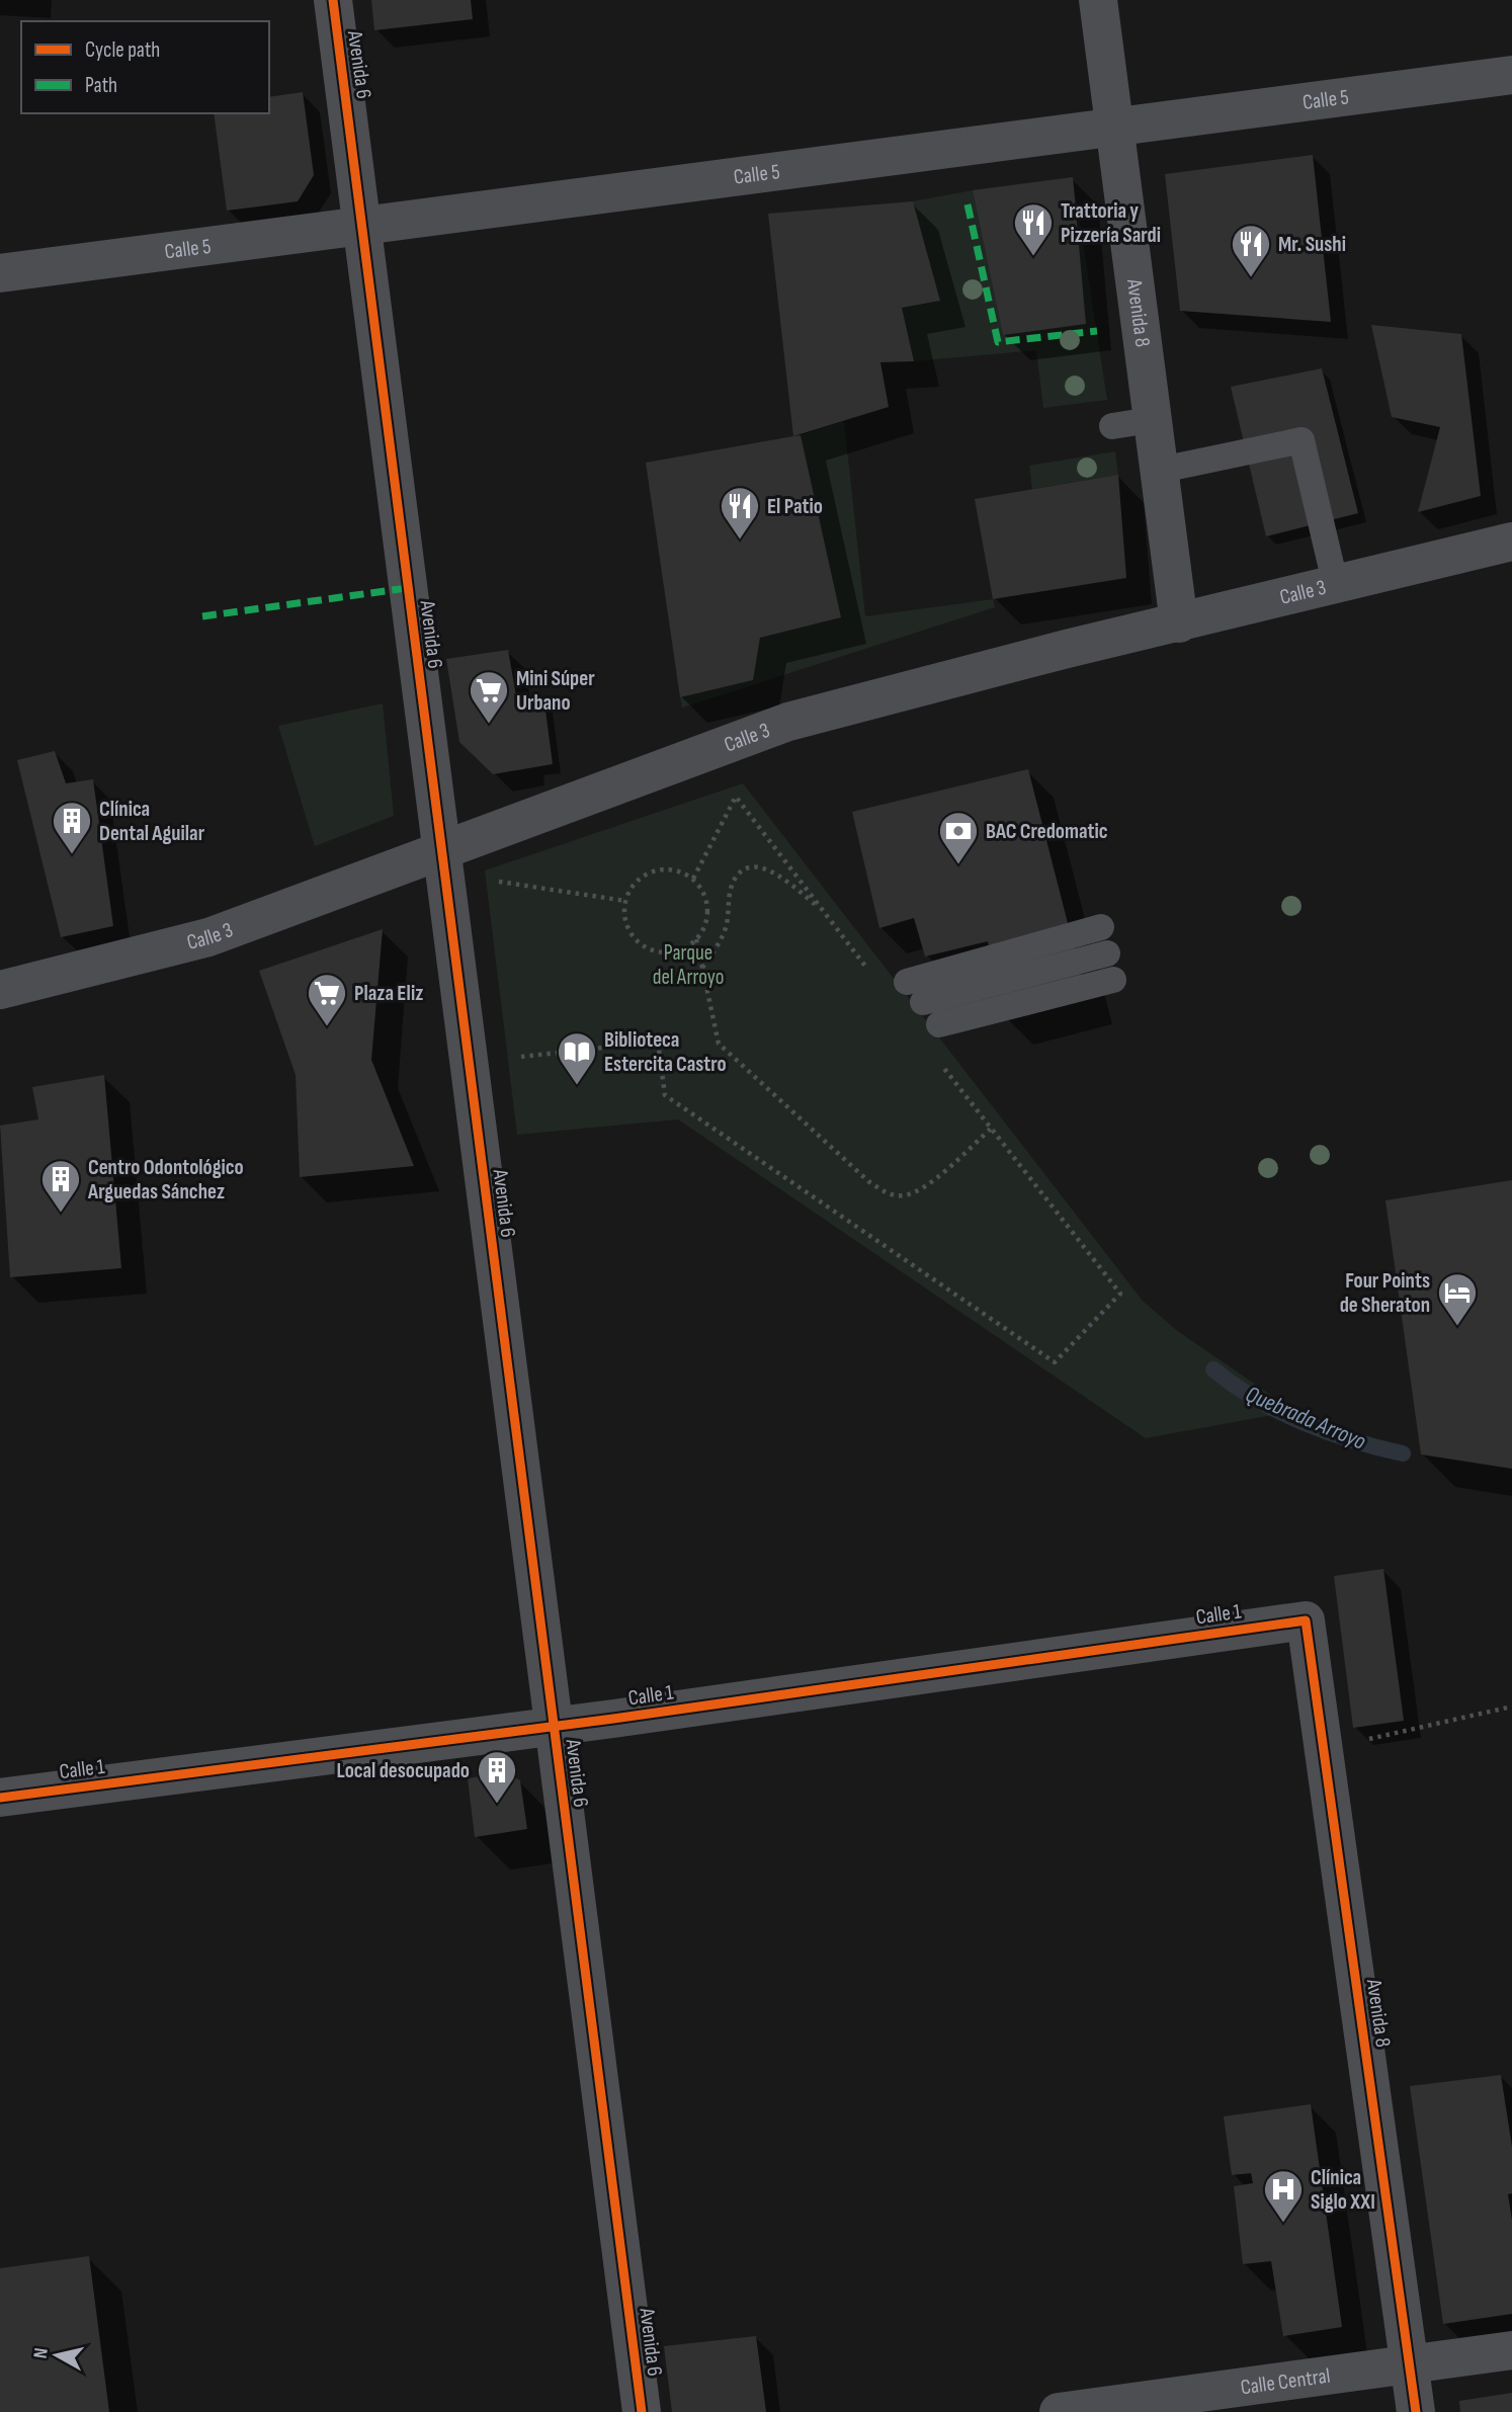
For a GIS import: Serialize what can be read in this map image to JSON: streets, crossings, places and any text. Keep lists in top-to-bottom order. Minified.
{"streets":{"street":["Avenida 6","Calle 5","Avenida 8","Calle 3","Calle 1","Calle Central"]},"crossings":[["Avenida 6","Calle 5"],["Avenida 6","Calle 3"],["Avenida 6","Calle 1"],["Calle 5","Avenida 8"],["Avenida 8","Calle 3"],["Avenida 8","Calle 1"],["Avenida 8","Calle Central"]],"water":["Quebrada Arroyo"],"parks":["Parque del Arroyo"],"places":{"restaurant":["Trattoria y Pizzería Sardi","Mr. Sushi","El Patio"],"supermarket":["Mini Súper Urbano","Plaza Eliz"],"building":["Clínica Dental Aguilar","Centro Odontológico Arguedas Sánchez","Local desocupado"],"bank":["BAC Credomatic"],"library":["Biblioteca Estercita Castro"],"hotel":["Four Points de Sheraton"],"hospital":["Clínica Siglo XXI"]},"legend":["Cycle path","Path"],"north":"left"}
